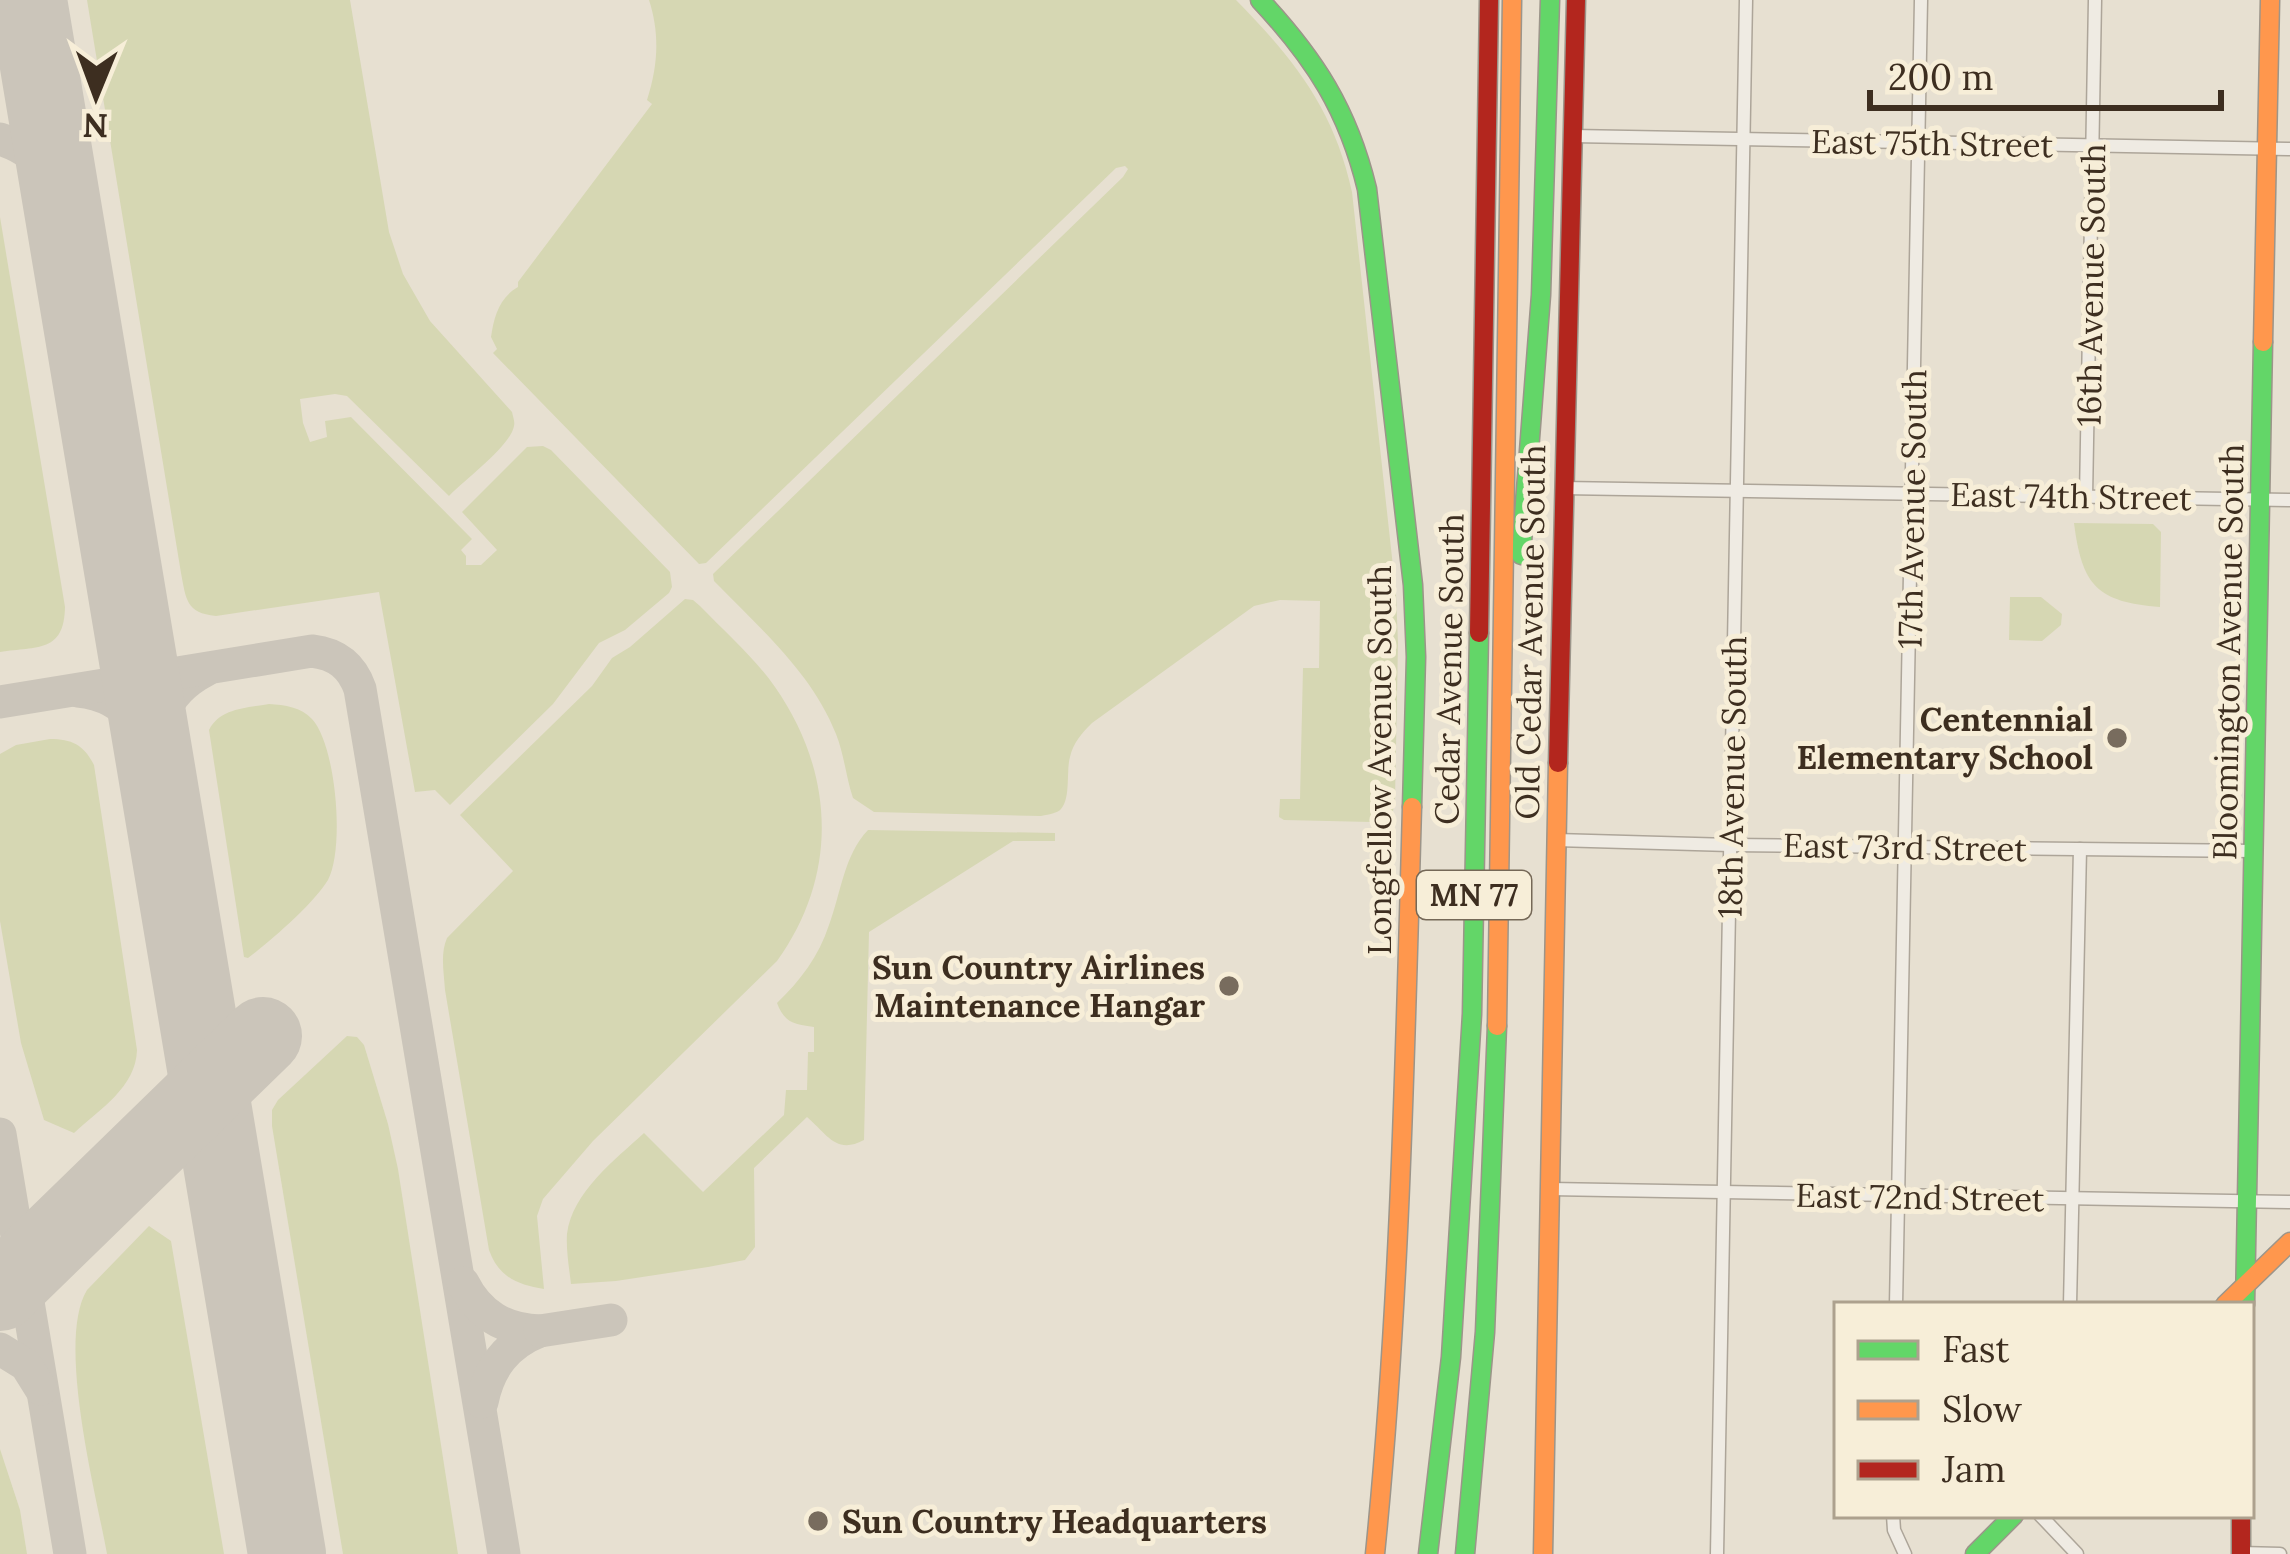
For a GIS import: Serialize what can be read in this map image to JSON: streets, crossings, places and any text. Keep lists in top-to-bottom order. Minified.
{"streets":{"main road":["Old Cedar Avenue South","Bloomington Avenue South","Cedar Avenue South","Longfellow Avenue South","MN 77"],"street":["East 75th Street","16th Avenue South","East 74th Street","17th Avenue South","18th Avenue South","East 73rd Street","East 72nd Street"]},"crossings":[["East 75th Street","16th Avenue South"],["East 75th Street","17th Avenue South"],["East 75th Street","Old Cedar Avenue South"],["East 75th Street","Bloomington Avenue South"],["East 75th Street","18th Avenue South"],["16th Avenue South","East 74th Street"],["East 74th Street","17th Avenue South"],["East 74th Street","Old Cedar Avenue South"],["East 74th Street","Bloomington Avenue South"],["East 74th Street","18th Avenue South"],["17th Avenue South","East 73rd Street"],["17th Avenue South","East 72nd Street"],["Old Cedar Avenue South","East 73rd Street"],["Old Cedar Avenue South","East 72nd Street"],["Bloomington Avenue South","East 73rd Street"],["Bloomington Avenue South","East 72nd Street"],["18th Avenue South","East 73rd Street"],["18th Avenue South","East 72nd Street"]],"places":["Centennial Elementary School","Sun Country Airlines Maintenance Hangar","Sun Country Headquarters"],"legend":["Fast","Slow","Jam"],"scale_bar":"200 m","north":"bottom"}
